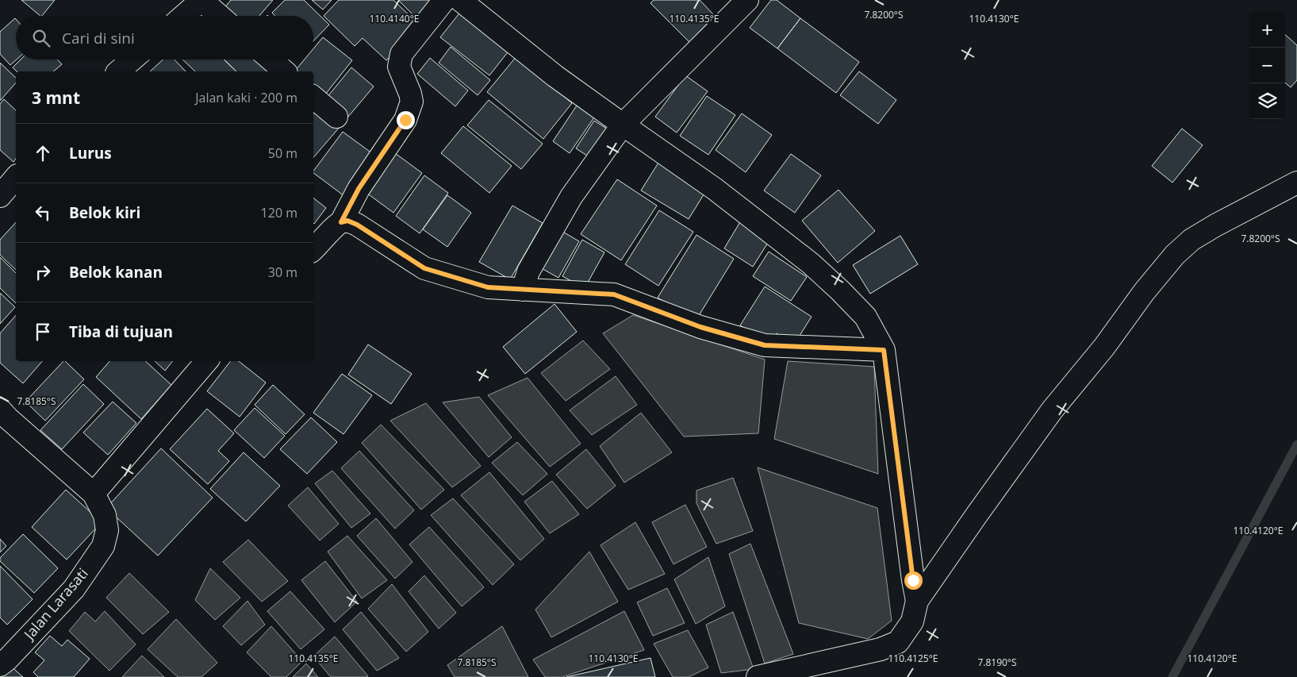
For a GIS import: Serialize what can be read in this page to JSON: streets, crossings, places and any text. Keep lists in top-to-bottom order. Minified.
{"streets":{"street":["Jalan Larasati"]},"page":{"map_buttons":["+","−"],"search":"Cari di sini","heading":["3 mnt","Jalan kaki · 200 m"],"list":[["Lurus","50 m"],["Belok kiri","120 m"],["Belok kanan","30 m"],"Tiba di tujuan"]},"coordinates":["7.8200°S","110.4140°E","110.4135°E","110.4130°E","7.8185°S","110.4120°E","110.4125°E","7.8190°S"]}
